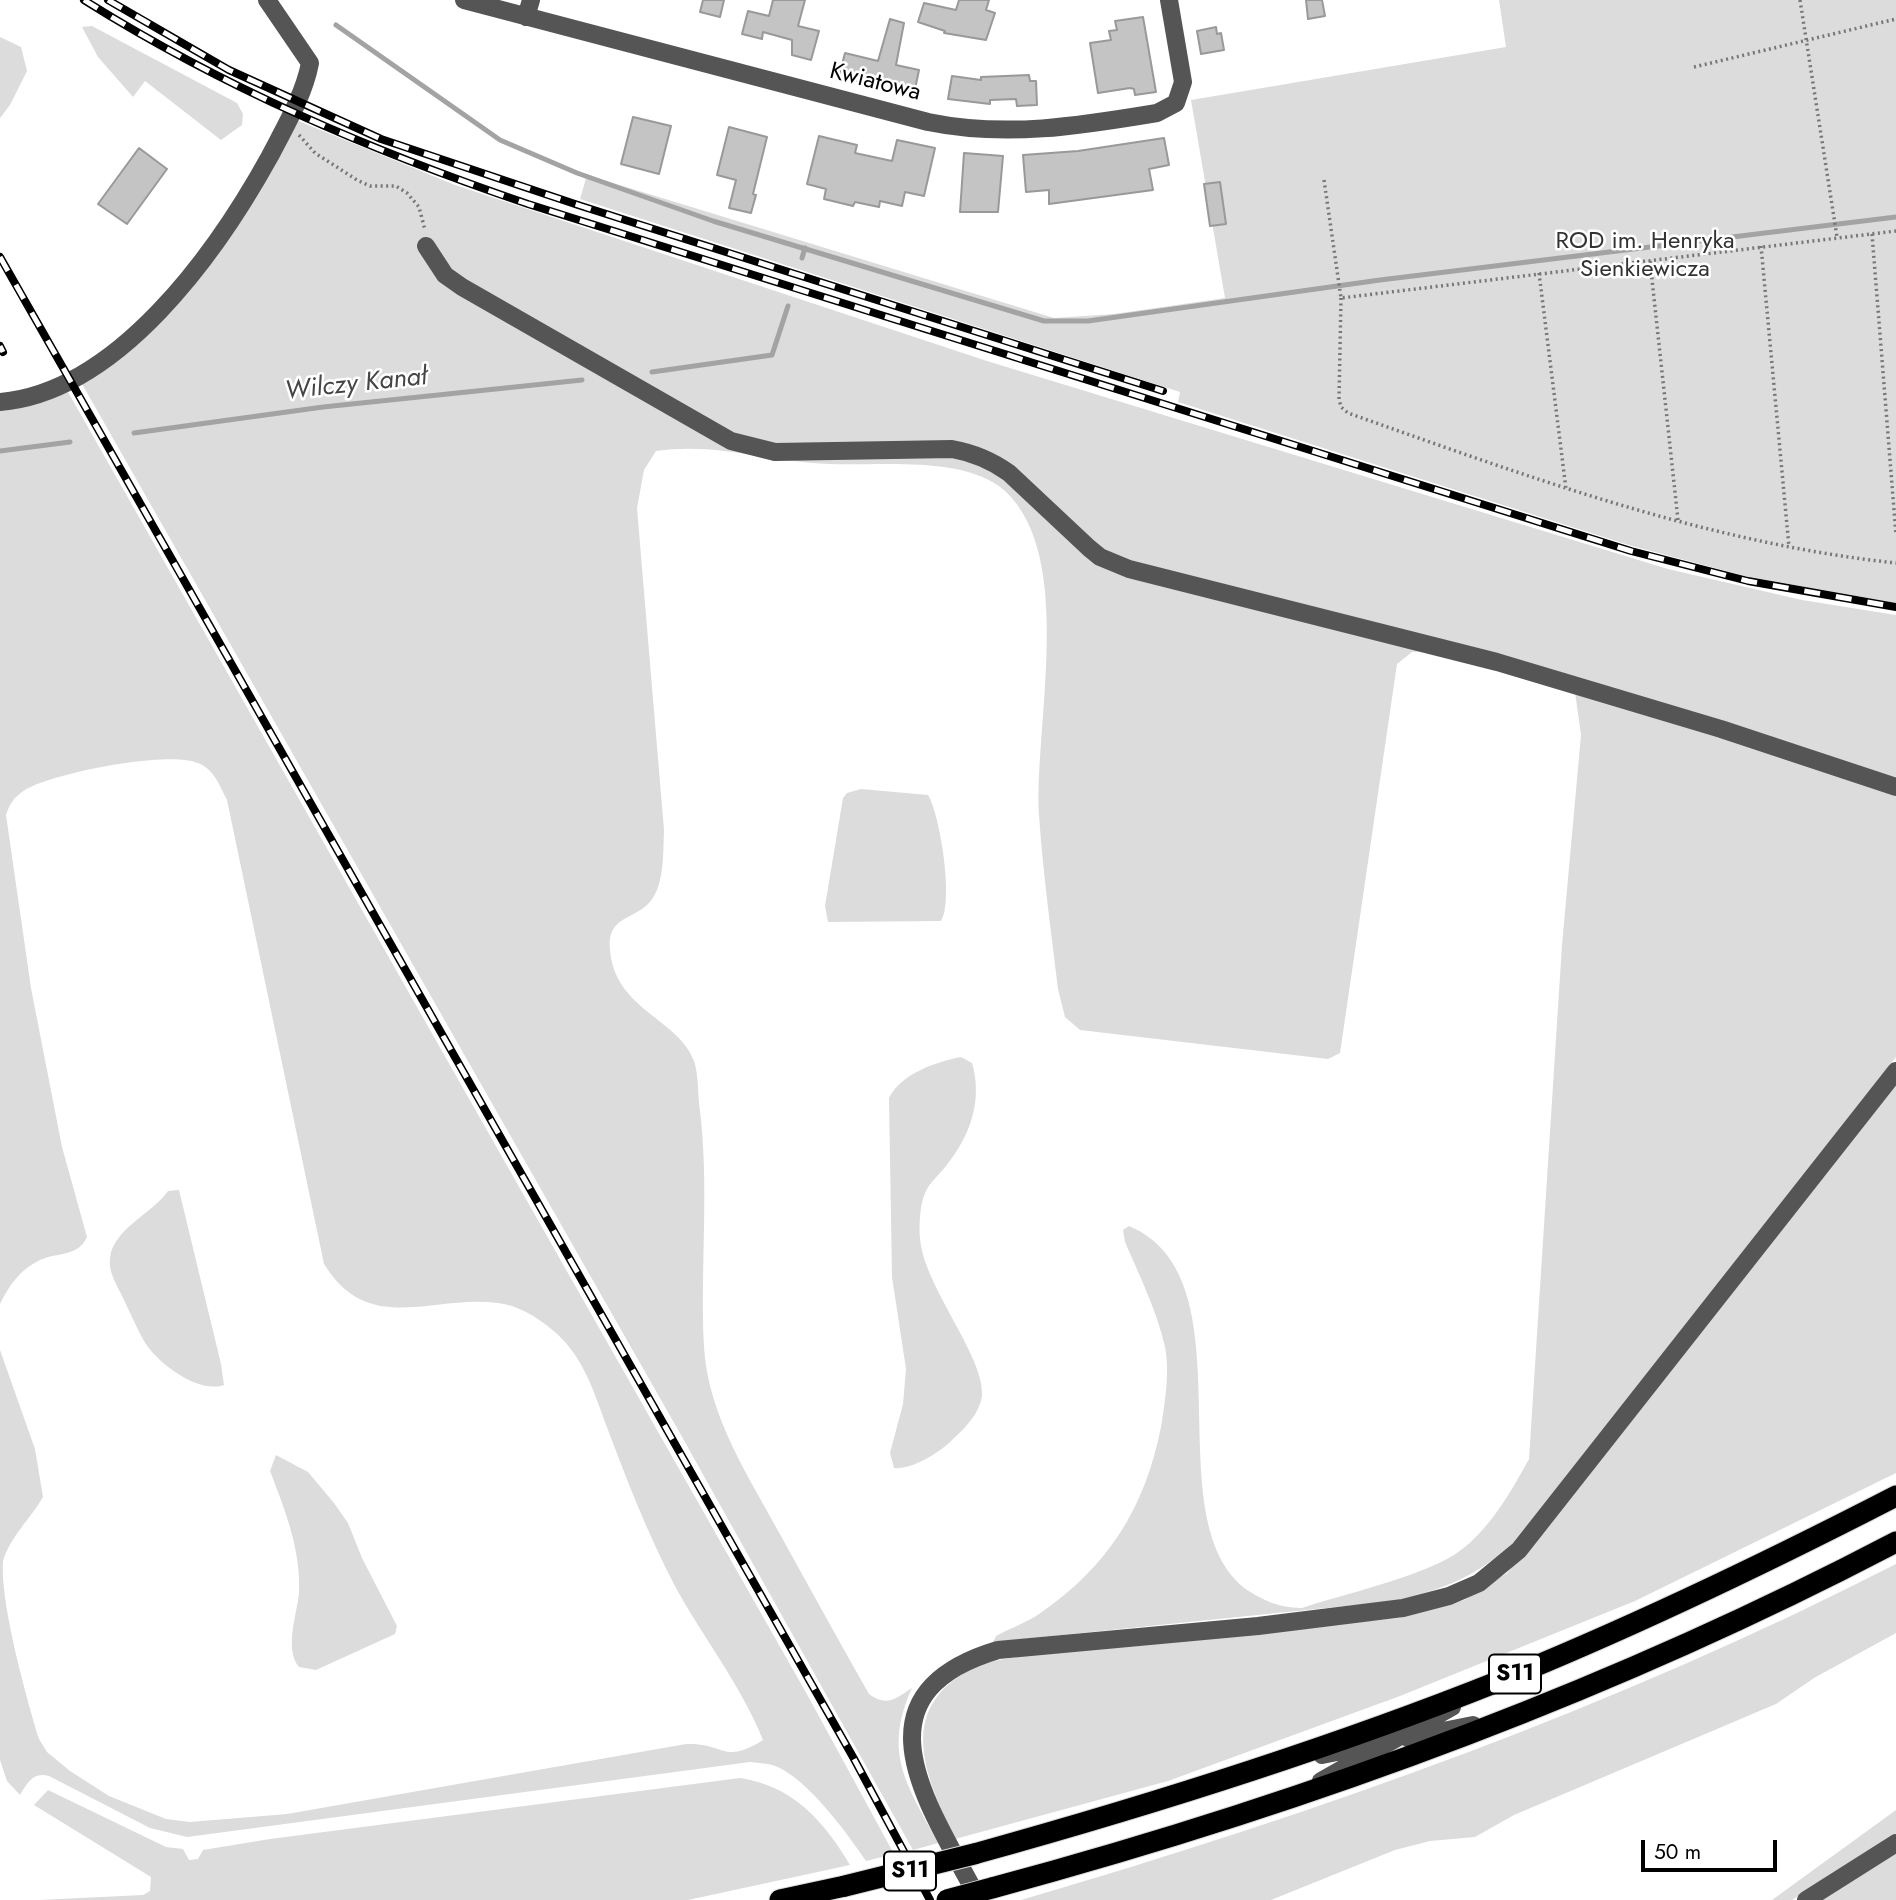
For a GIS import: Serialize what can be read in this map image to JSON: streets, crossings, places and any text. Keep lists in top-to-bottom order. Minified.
{"streets":{"highway":["S11"],"street":["Kwiatowa"]},"water":["Wilczy Kanał"],"parks":["ROD im. Henryka Sienkiewicza"],"scale_bar":"50 m"}
